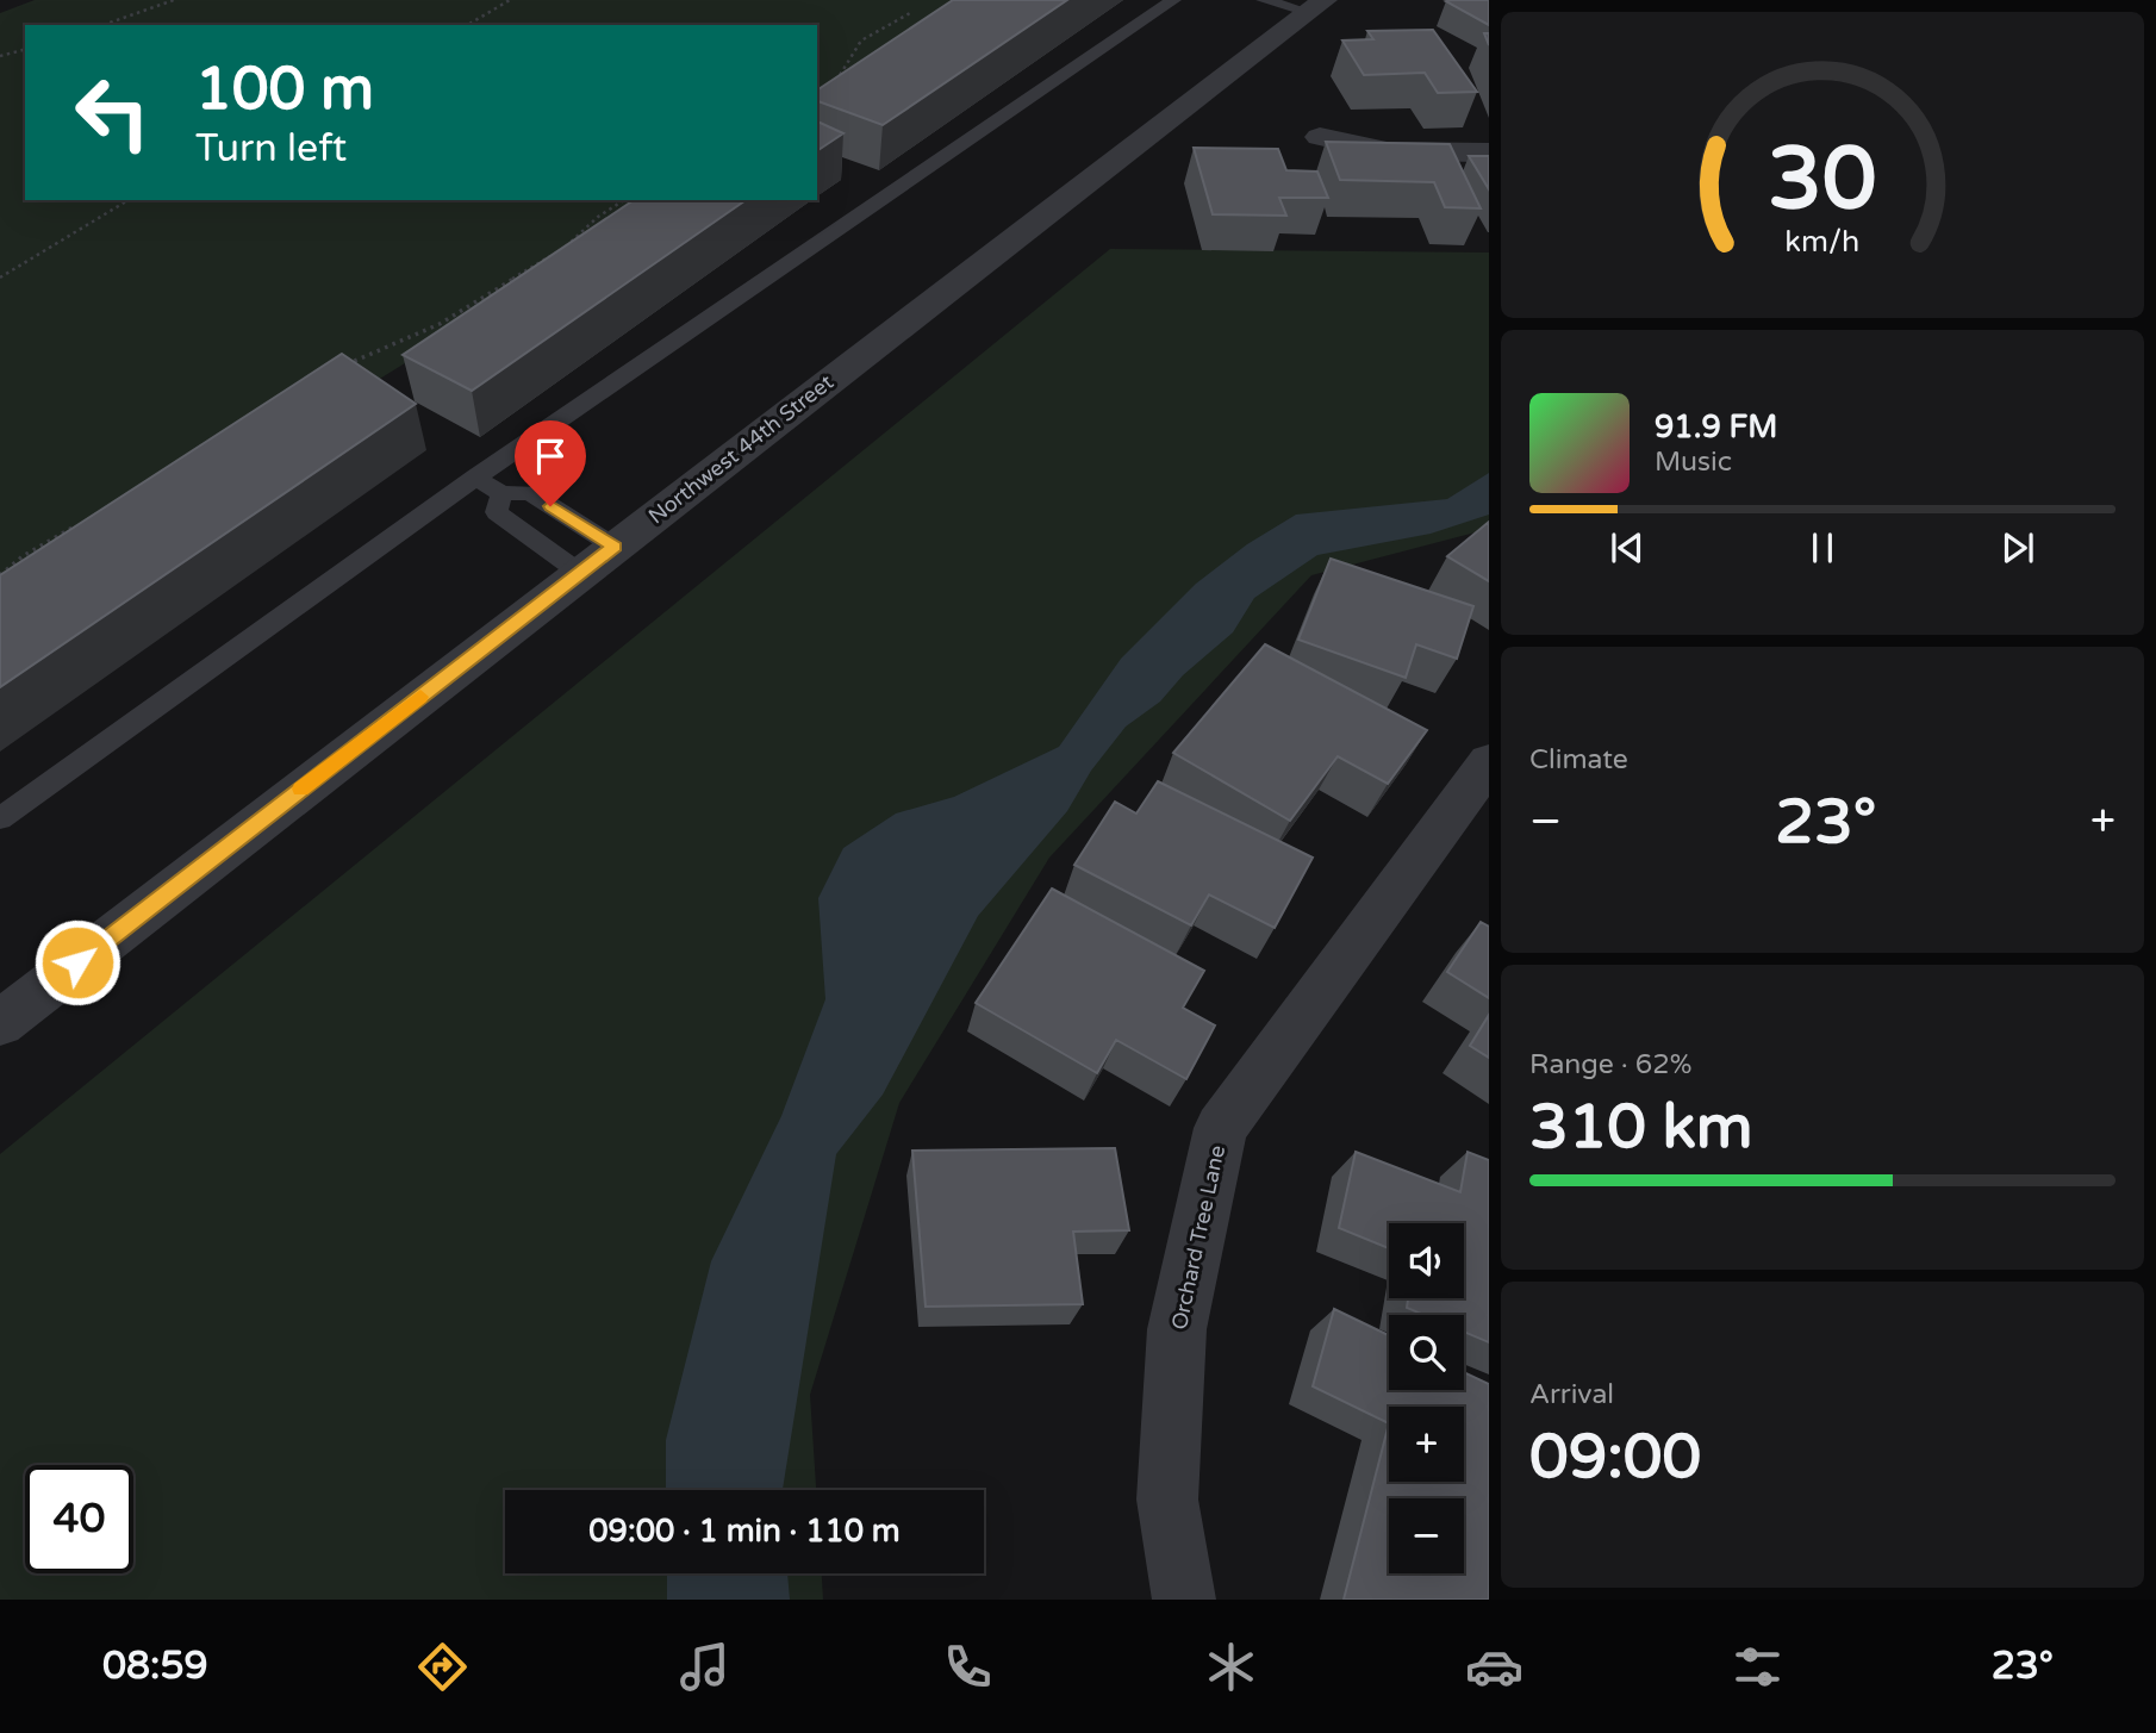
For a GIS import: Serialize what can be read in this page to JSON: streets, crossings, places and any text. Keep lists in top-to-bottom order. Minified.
{"streets":{"street":["Northwest 44th Street","Orchard Tree Lane"]},"page":{"turn":["100 m","Turn left"],"song":["91.9 FM","Music"],"tile":["Climate",["Range · 62%","310 km"],["Arrival","09:00"]],"heat":["−","23°","+"],"map_buttons":["+","−"],"limit":"40","trip":"09:00 · 1 min · 110 m","tabs":["08:59","23°"],"gauge":["30","km/h"]}}
